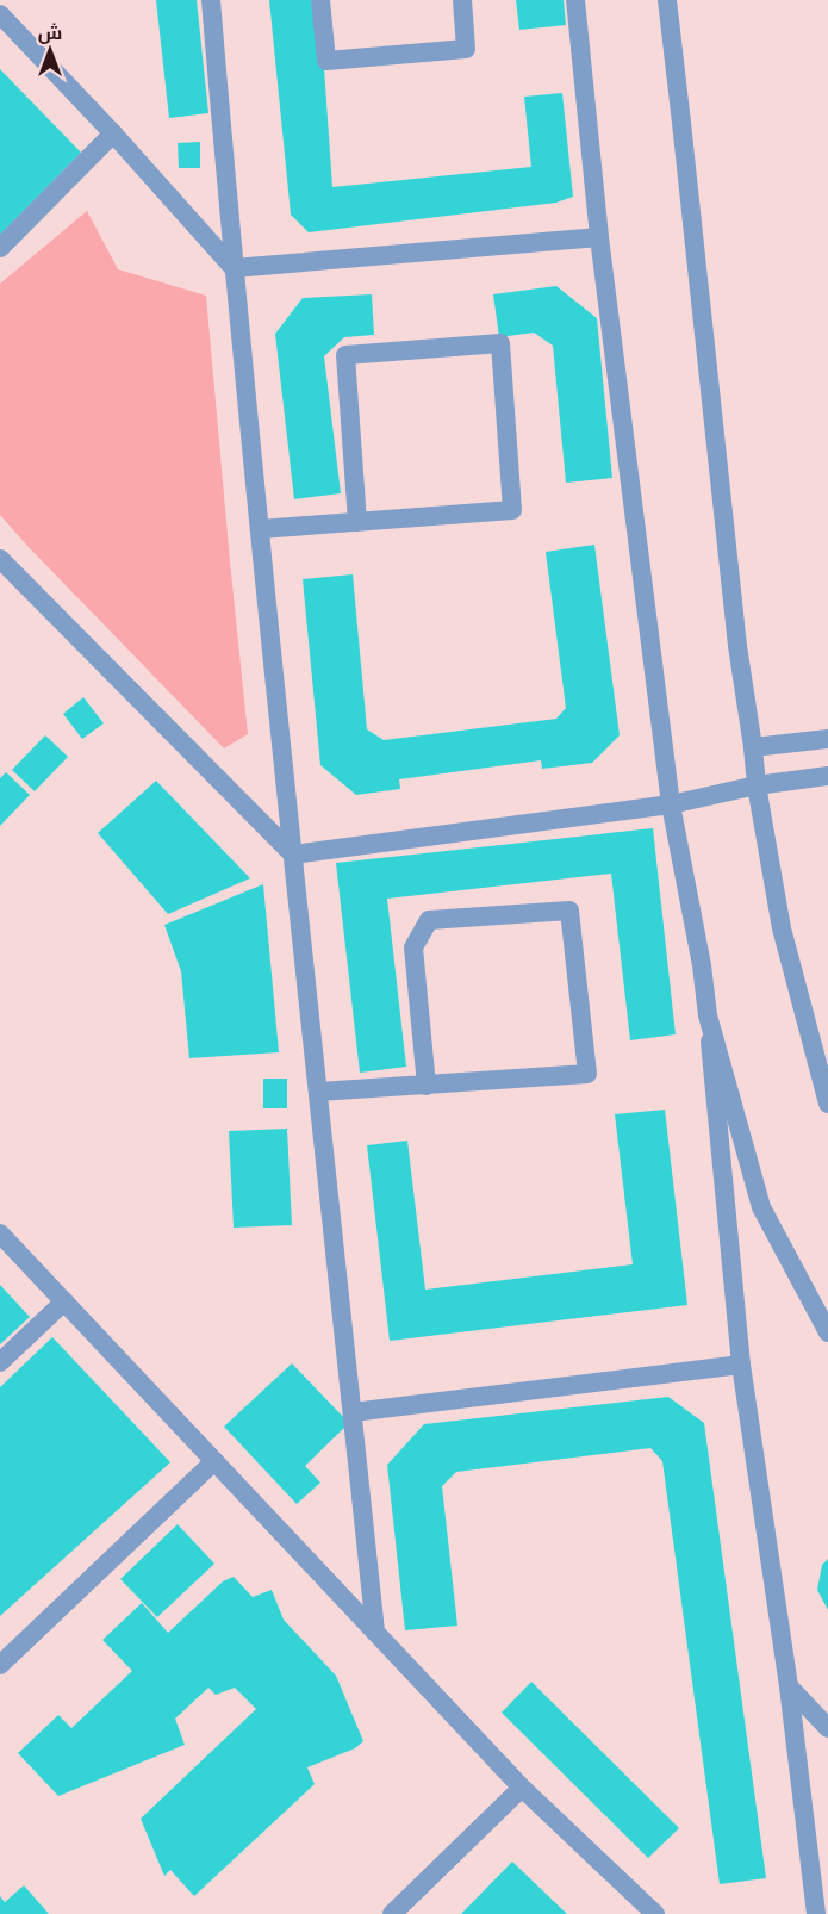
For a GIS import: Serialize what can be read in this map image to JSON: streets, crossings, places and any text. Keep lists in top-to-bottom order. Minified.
{"north":"top"}
